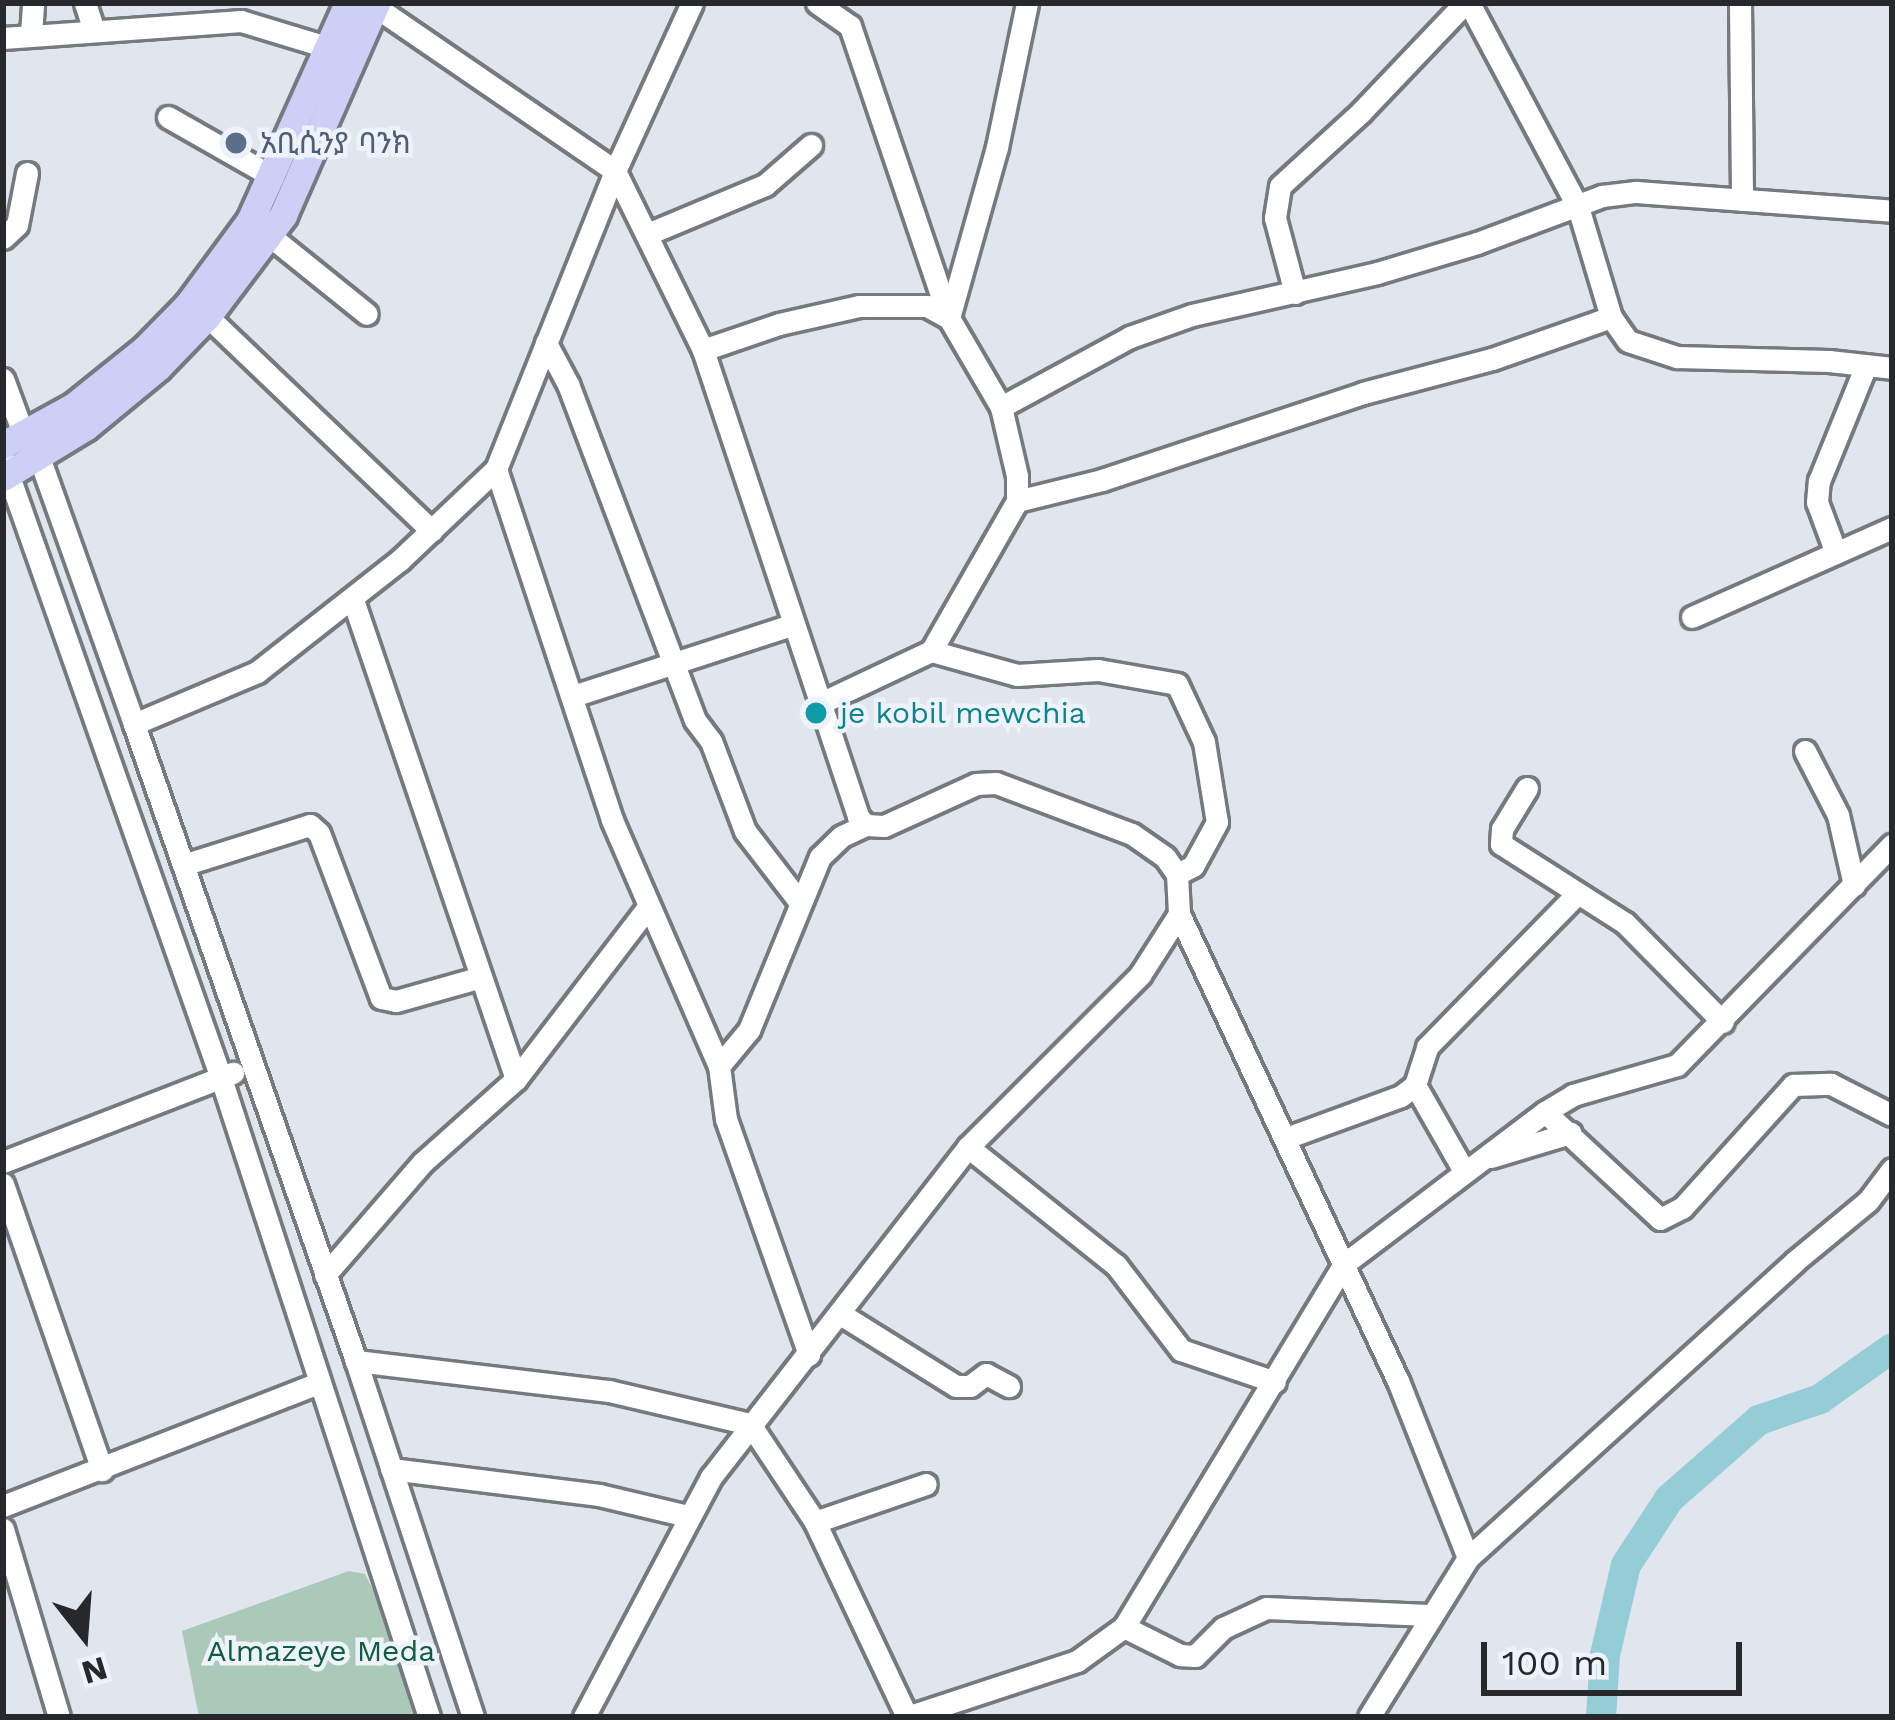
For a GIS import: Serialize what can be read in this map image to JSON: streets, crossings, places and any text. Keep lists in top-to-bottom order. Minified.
{"parks":["Almazeye Meda"],"places":["አቢሲንያ ባንክ","je kobil mewchia"],"scale_bar":"100 m","north":"bottom"}
